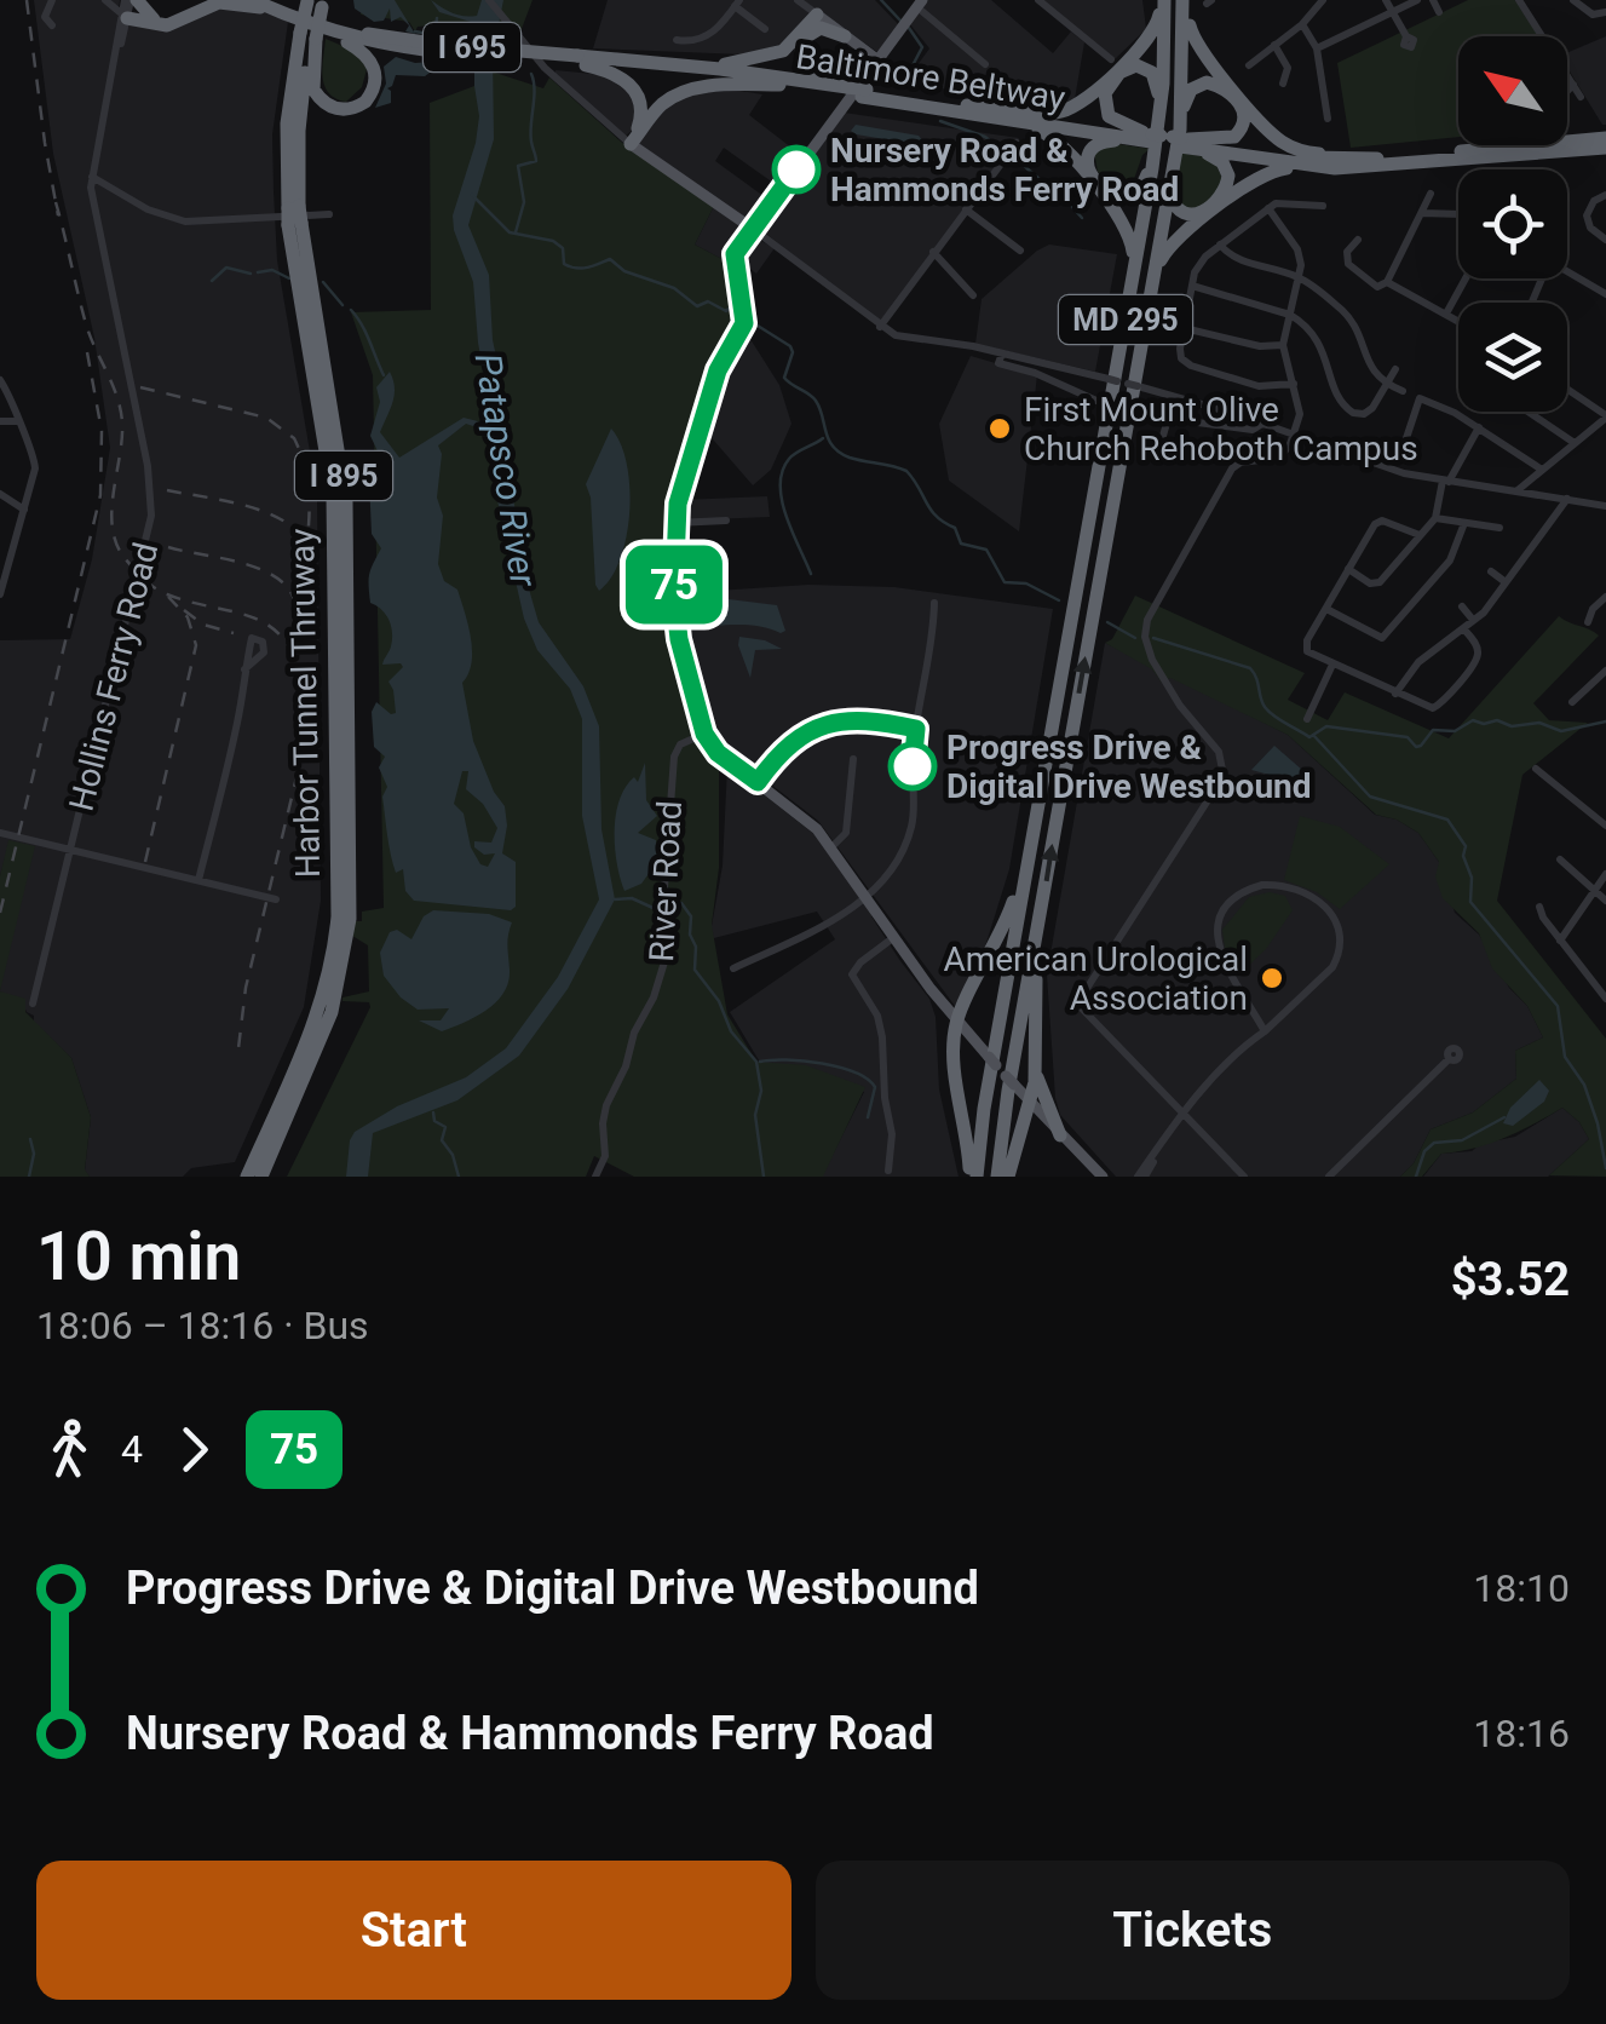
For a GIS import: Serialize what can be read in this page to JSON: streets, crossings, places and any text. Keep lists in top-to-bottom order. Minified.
{"streets":{"highway":["I 695","Baltimore Beltway","MD 295","I 895","Harbor Tunnel Thruway"],"street":["Hollins Ferry Road","River Road"]},"crossings":[["Baltimore Beltway","MD 295"],["Baltimore Beltway","Harbor Tunnel Thruway"]],"water":["Patapsco River"],"places":["Nursery Road & Hammonds Ferry Road","First Mount Olive Church Rehoboth Campus","Progress Drive & Digital Drive Westbound","American Urological Association"],"lines":["bus line 75"],"north":"top left","page":{"on_map":"75","heading":["10 min","18:06 – 18:16 · Bus","$3.52"],"legs":["4","75"],"list":[{"name":"Progress Drive & Digital Drive Westbound","value":"18:10"},{"name":"Nursery Road & Hammonds Ferry Road","value":"18:16"}],"buttons":["Start","Tickets"]}}
